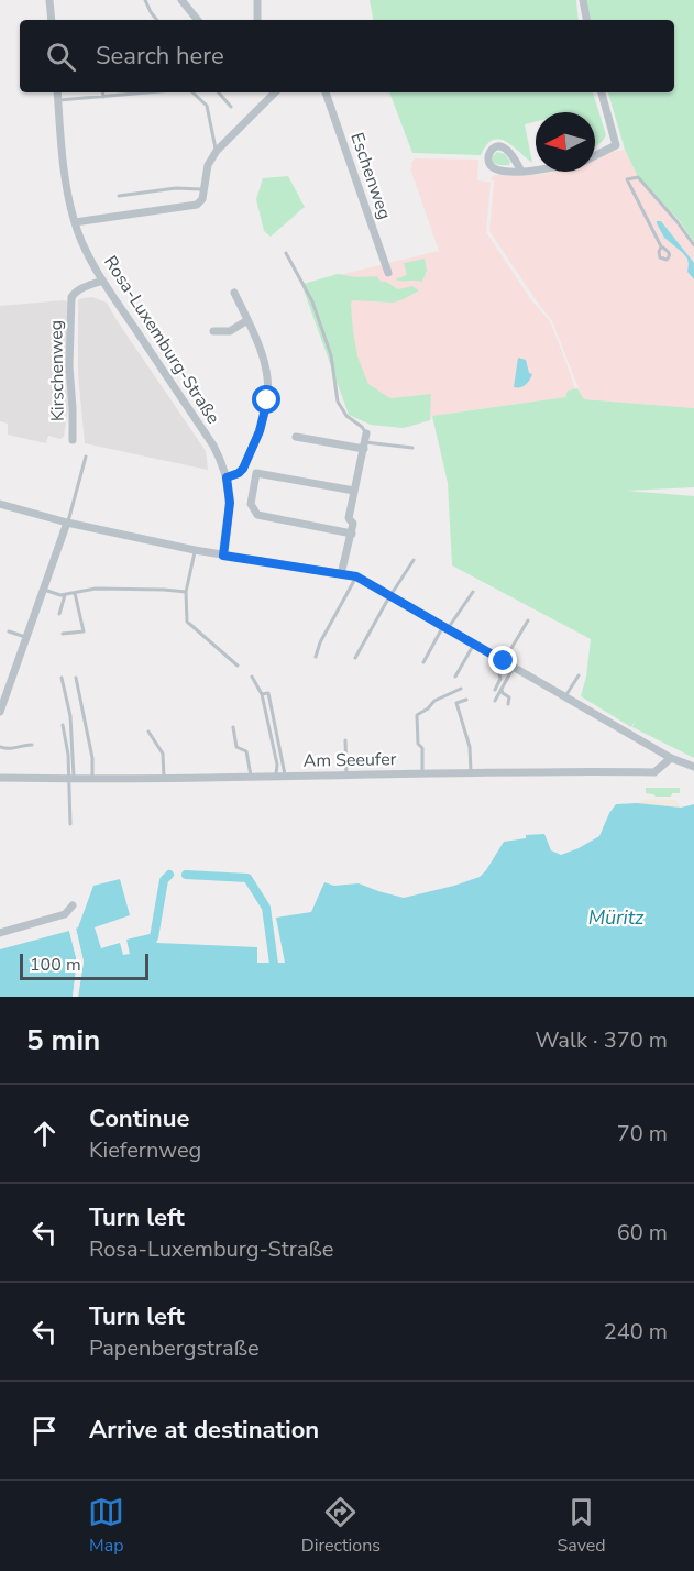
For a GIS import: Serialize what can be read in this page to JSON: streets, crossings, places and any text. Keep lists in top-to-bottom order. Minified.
{"streets":{"street":["Eschenweg","Rosa-Luxemburg-Straße","Kirschenweg","Am Seeufer"]},"crossings":[["Rosa-Luxemburg-Straße","Kirschenweg"]],"water":["Müritz"],"scale_bar":"100 m","north":"left","page":{"search":"Search here","scale":"100 m","heading":["5 min","Walk · 370 m"],"list":[["Continue","Kiefernweg","70 m"],["Turn left","Rosa-Luxemburg-Straße","60 m"],["Turn left","Papenbergstraße","240 m"],"Arrive at destination"],"nav":["Map","Directions","Saved"]}}
